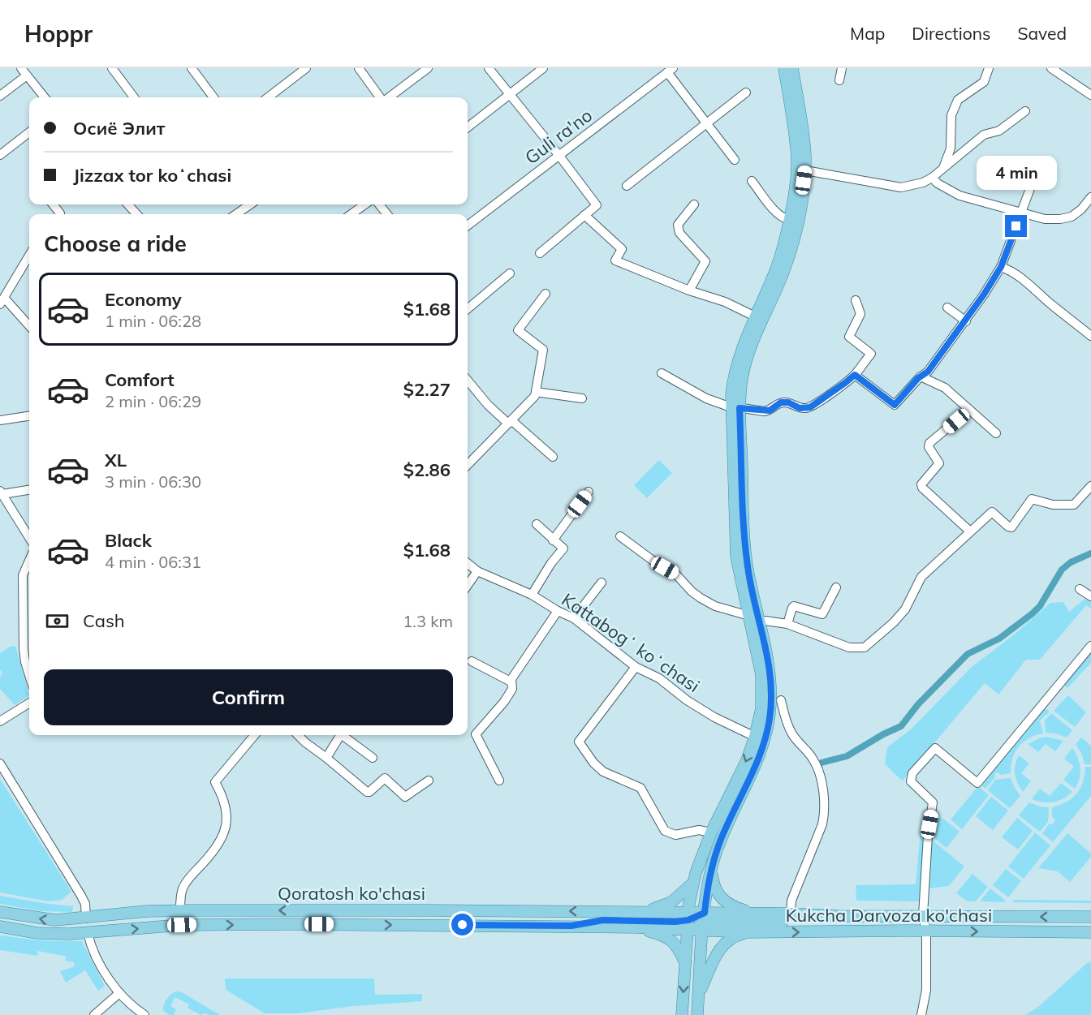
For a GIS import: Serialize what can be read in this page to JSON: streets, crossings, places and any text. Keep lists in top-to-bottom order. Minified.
{"streets":{"main road":["Qoratosh ko'chasi","Kukcha Darvoza ko'chasi"],"street":["Guli ra'no","Kattabogʻ koʻchasi"]},"crossings":[["Qoratosh ko'chasi","Kukcha Darvoza ko'chasi"]],"page":{"header":"Hoppr","nav":["Map","Directions","Saved"],"banner":["Осиё Элит","Jizzax tor koʻchasi"],"bubble":"4 min","heading":"Choose a ride","list":[{"name":"Economy","note":"1 min · 06:28","value":"$1.68"},{"name":"Comfort","note":"2 min · 06:29","value":"$2.27"},{"name":"XL","note":"3 min · 06:30","value":"$2.86"},{"name":"Black","note":"4 min · 06:31","value":"$1.68"}],"pay":["Cash","1.3 km"],"buttons":"Confirm"}}
